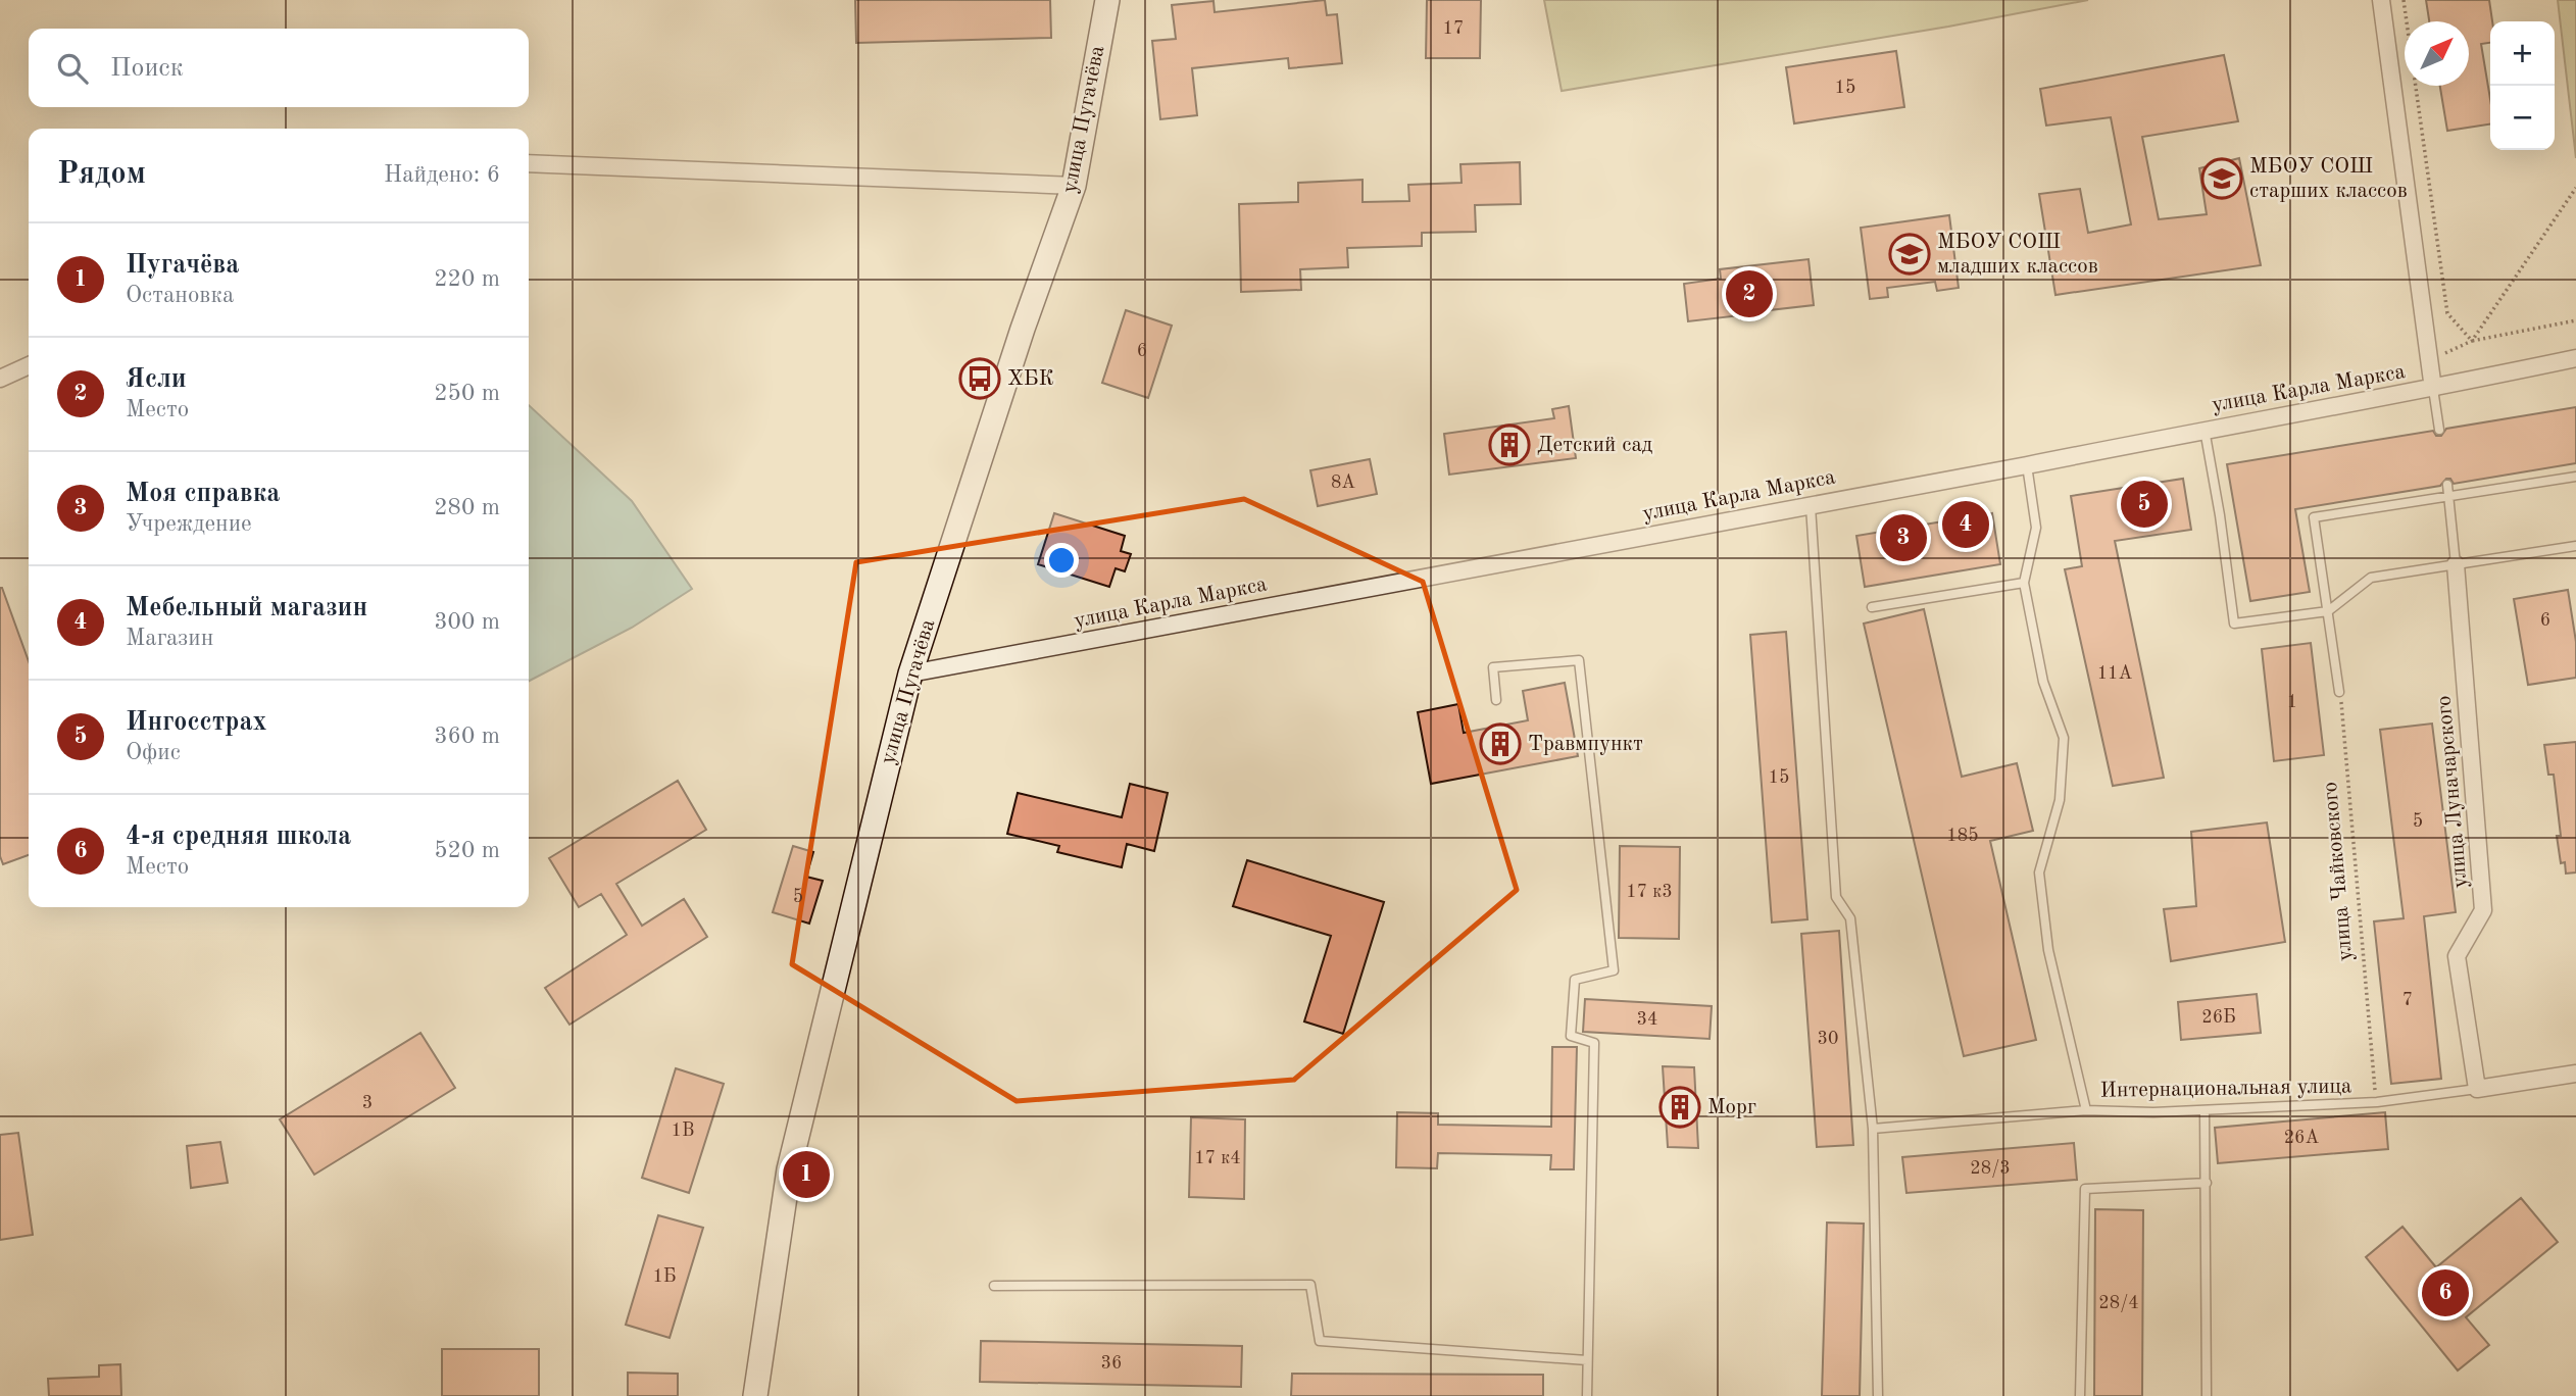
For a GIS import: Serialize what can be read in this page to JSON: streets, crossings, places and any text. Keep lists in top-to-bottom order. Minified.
{"streets":{"street":["улица Пугачёва","улица Карла Маркса","улица Луначарского"],"lane":["Интернациональная улица"],"path":["улица Чайковского"]},"crossings":[["улица Пугачёва","улица Карла Маркса"],["улица Карла Маркса","Интернациональная улица"],["улица Луначарского","Интернациональная улица"],["улица Чайковского","Интернациональная улица"]],"places":{"school or university":["МБОУ СОШ старших классов","МБОУ СОШ младших классов"],"bus stop":["ХБК"],"building":["Детский сад","Травмпункт","Морг"]},"house_numbers":["17","15","6","8А","6","11А","1","15","5","185","17 к3","5","7","26Б","34","30","3","1В","26А","17 к4","28/3","1Б","28/4","36"],"north":"top right","page":{"map_buttons":["+","−"],"search":"Поиск","heading":["Рядом","Найдено: 6"],"list":[{"mark":"1","name":"Пугачёва","note":"Остановка","value":"220 m"},{"mark":"2","name":"Ясли","note":"Место","value":"250 m"},{"mark":"3","name":"Моя справка","note":"Учреждение","value":"280 m"},{"mark":"4","name":"Мебельный магазин","note":"Магазин","value":"300 m"},{"mark":"5","name":"Ингосстрах","note":"Офис","value":"360 m"},{"mark":"6","name":"4-я средняя школа","note":"Место","value":"520 m"}],"pins":["2","5","4","3","1","6"]}}
